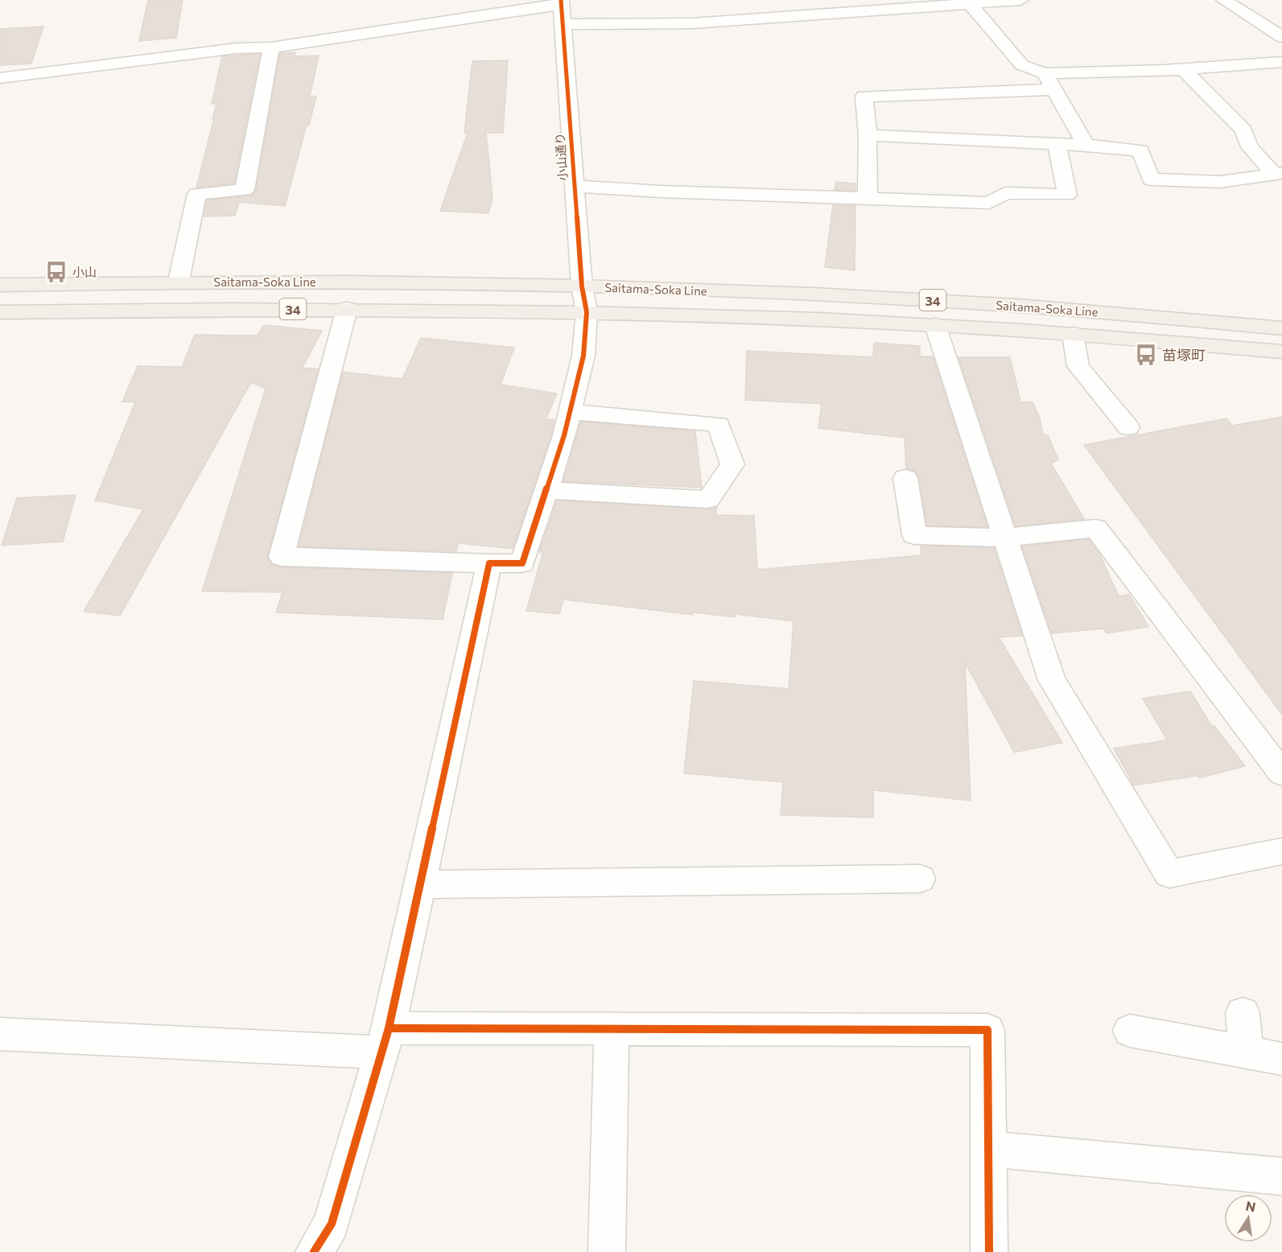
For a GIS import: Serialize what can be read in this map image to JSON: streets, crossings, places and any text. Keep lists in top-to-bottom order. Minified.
{"streets":{"main road":["Saitama-Soka Line","34"],"street":["小山通り"]},"crossings":[["小山通り","Saitama-Soka Line"]],"places":{"bus stop":["小山","苗塚町"]},"north":"top"}
